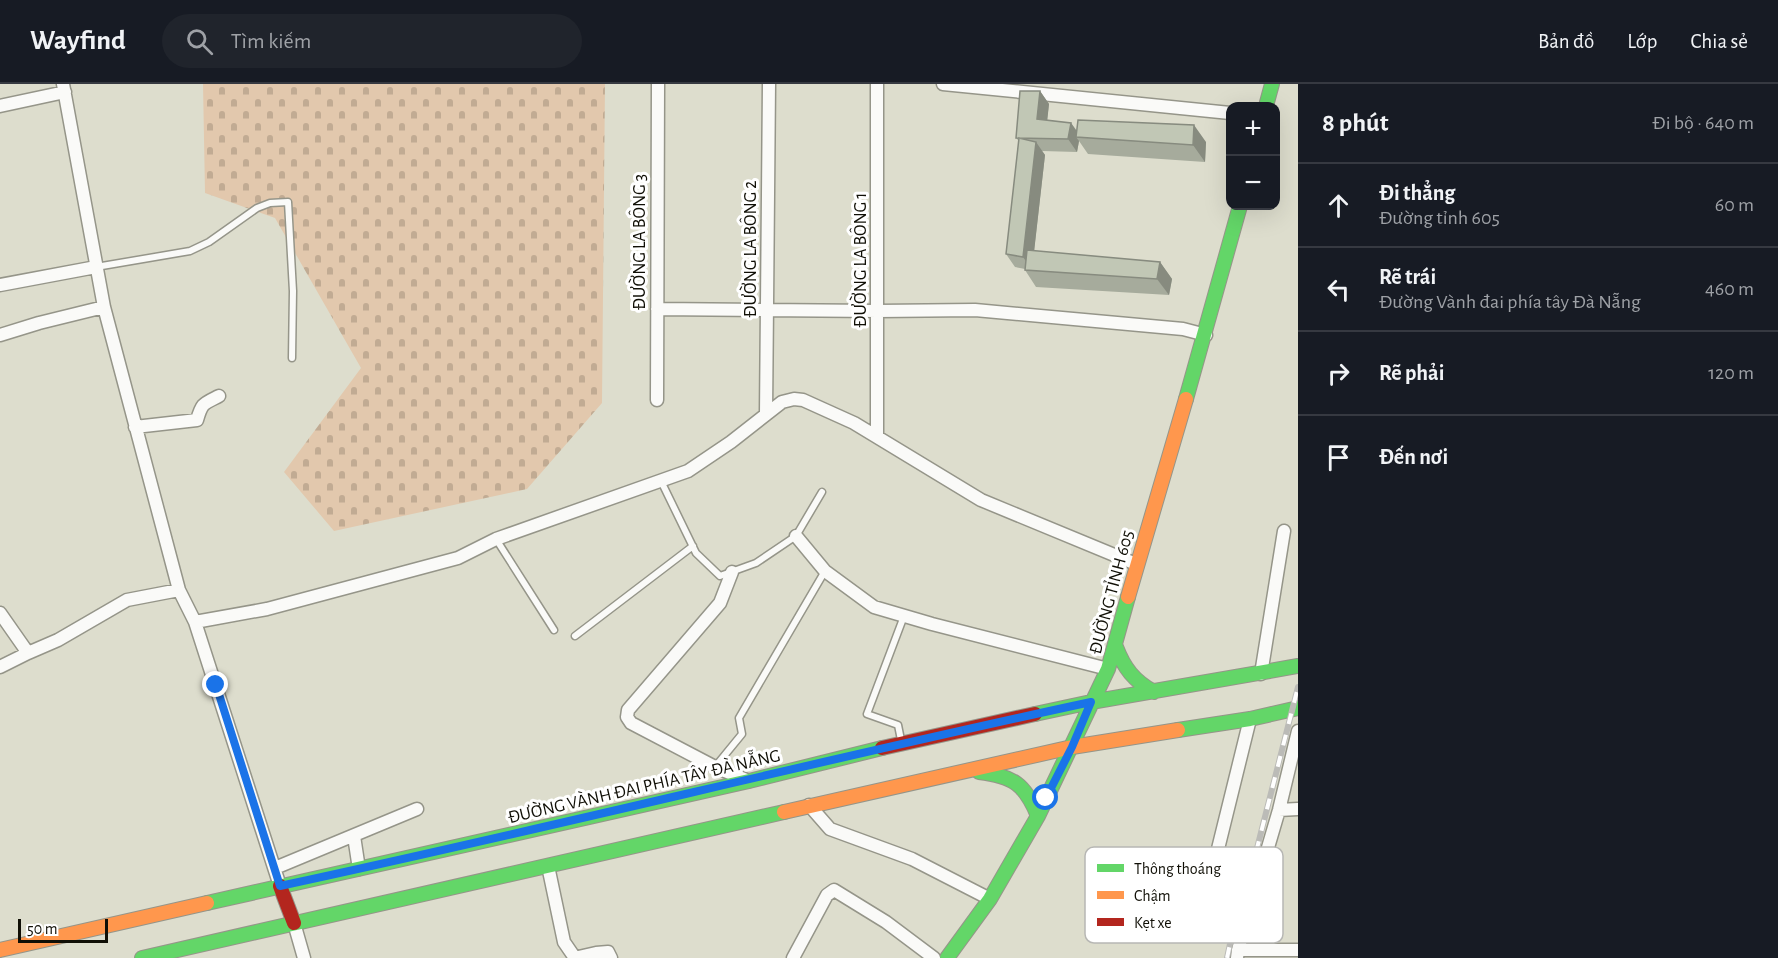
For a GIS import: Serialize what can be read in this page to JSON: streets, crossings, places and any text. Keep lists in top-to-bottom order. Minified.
{"streets":{"main road":["ĐƯỜNG TỈNH 605","ĐƯỜNG VÀNH ĐAI PHÍA TÂY ĐÀ NẴNG"],"street":["ĐƯỜNG LA BÔNG 3","ĐƯỜNG LA BÔNG 2","ĐƯỜNG LA BÔNG 1"]},"crossings":[["ĐƯỜNG TỈNH 605","ĐƯỜNG VÀNH ĐAI PHÍA TÂY ĐÀ NẴNG"]],"legend":["Thông thoáng","Chậm","Kẹt xe"],"scale_bar":"50 m","page":{"header":"Wayfind","search":"Tìm kiếm","nav":["Bản đồ","Lớp","Chia sẻ"],"heading":["8 phút","Đi bộ · 640 m"],"map_buttons":["+","−"],"list":[["Đi thẳng","Đường tỉnh 605","60 m"],["Rẽ trái","Đường Vành đai phía tây Đà Nẵng","460 m"],["Rẽ phải","120 m"],"Đến nơi"],"scale":"50 m"}}
